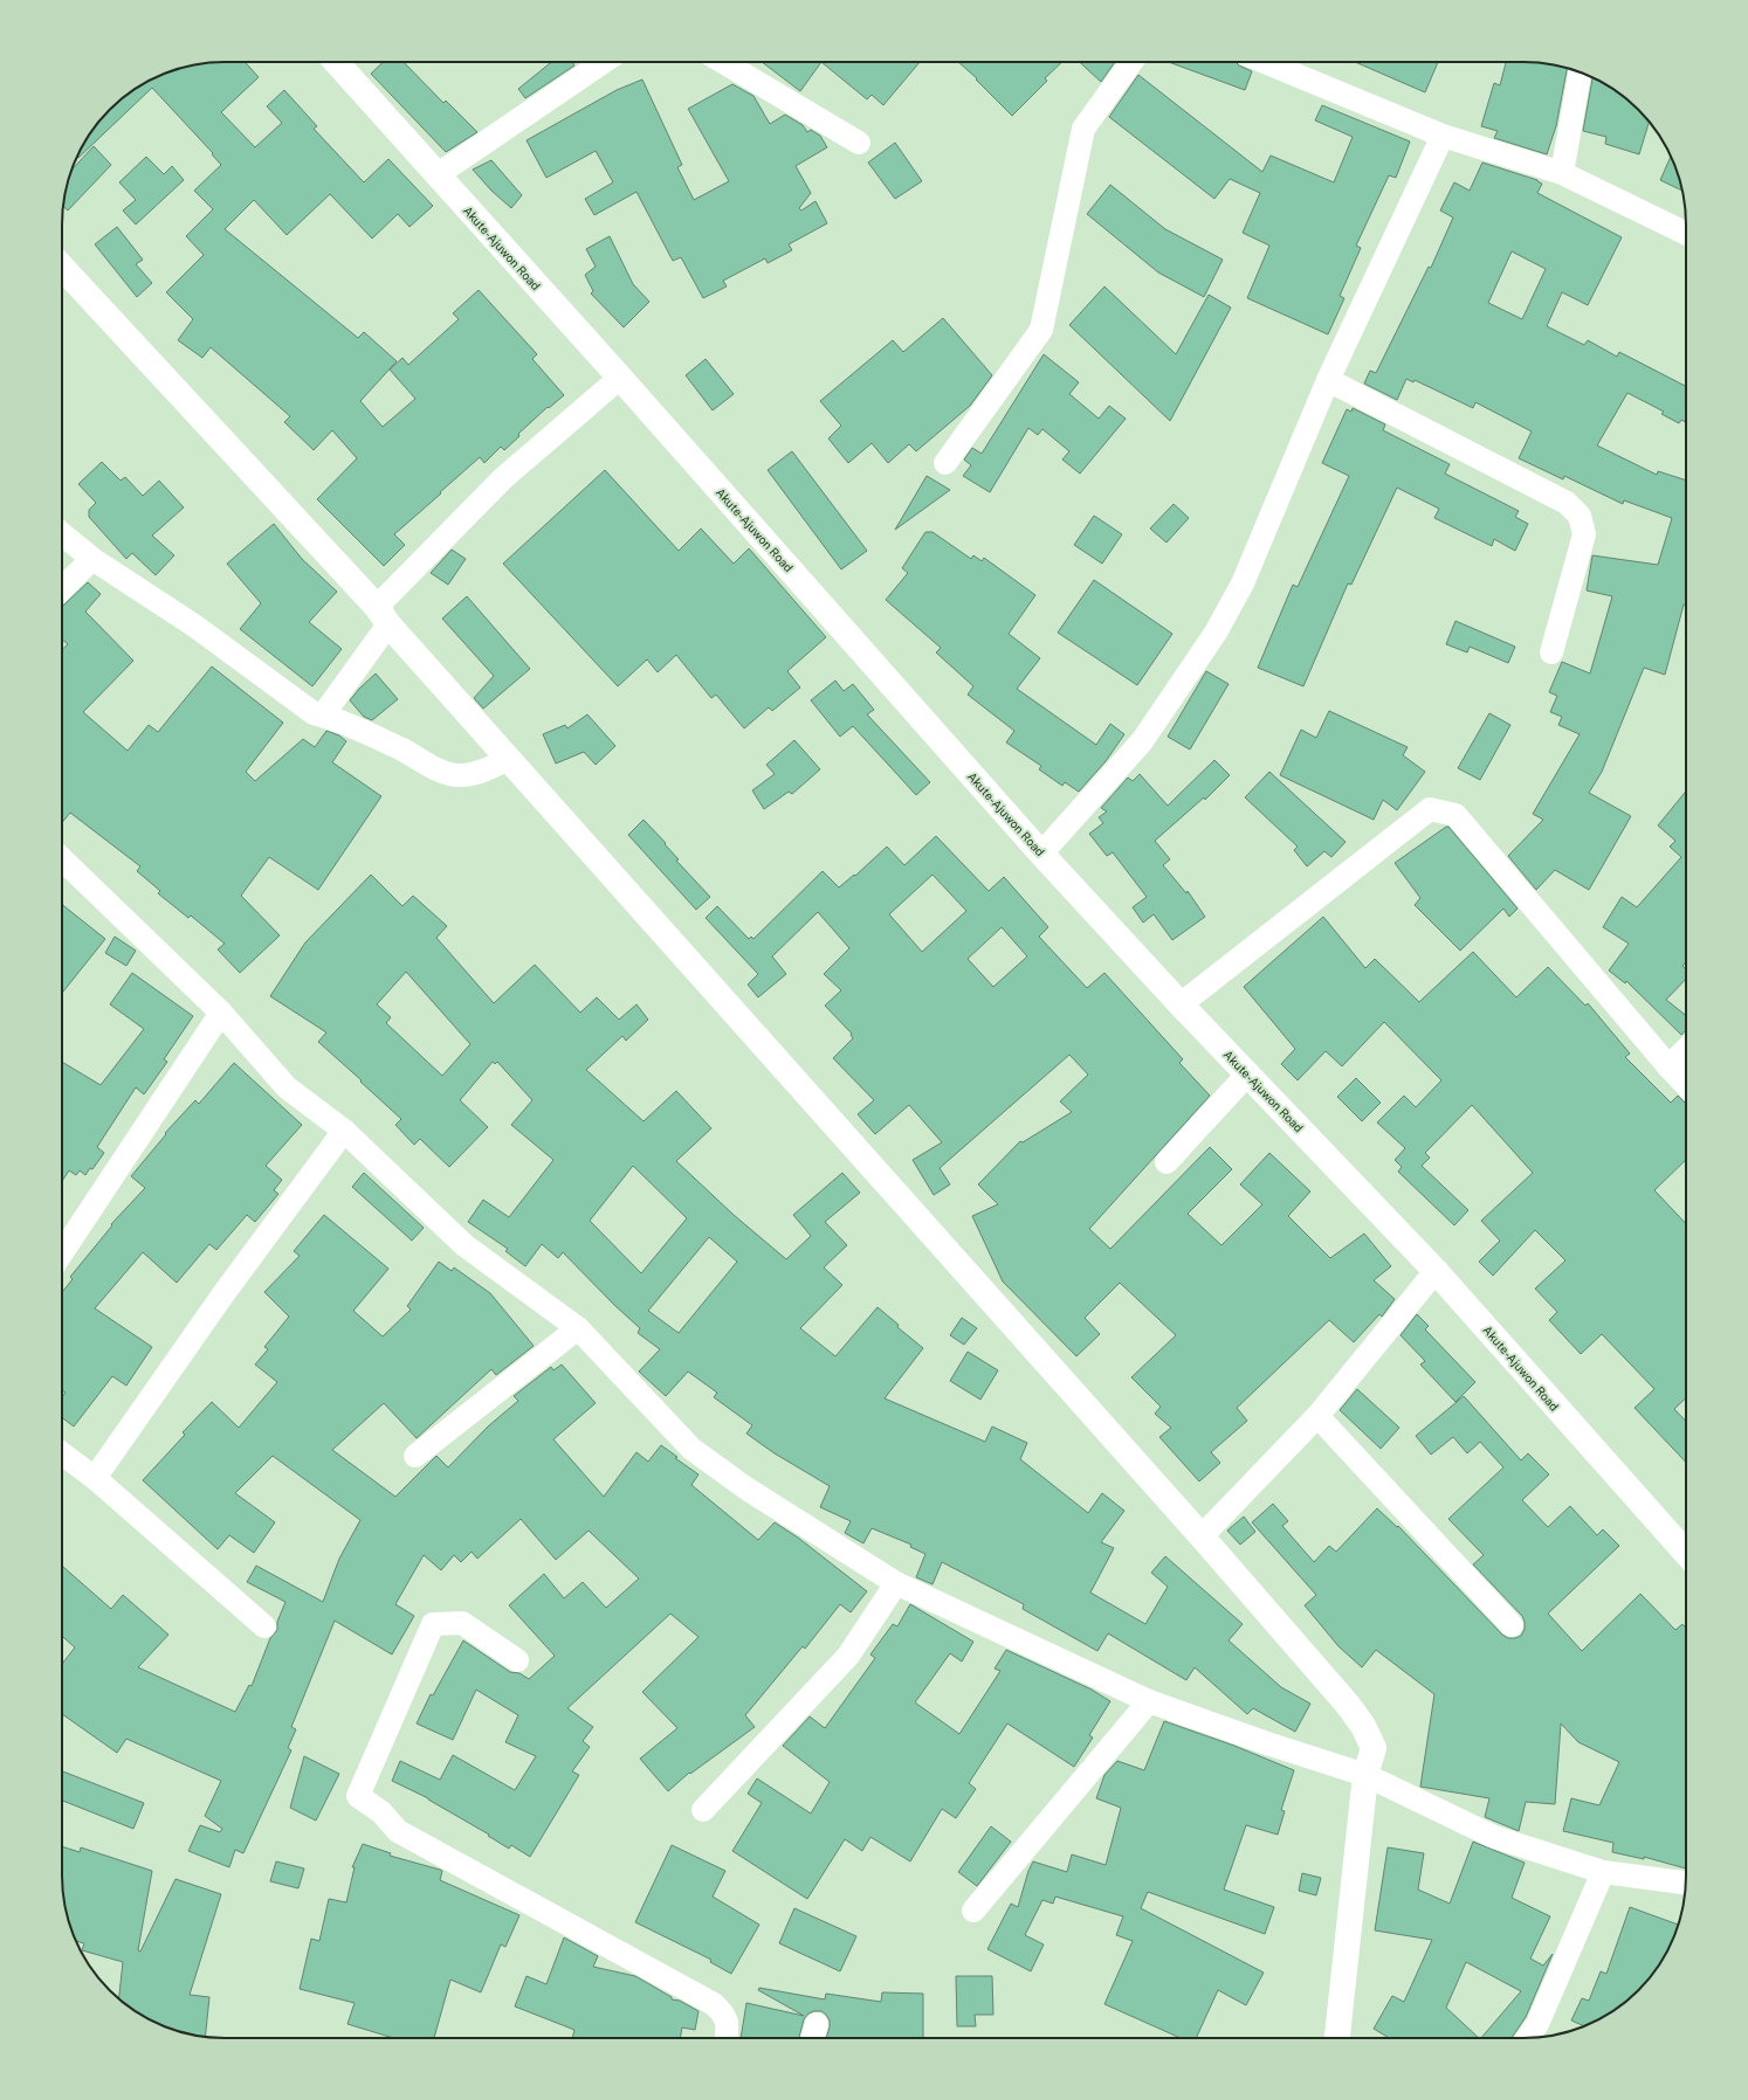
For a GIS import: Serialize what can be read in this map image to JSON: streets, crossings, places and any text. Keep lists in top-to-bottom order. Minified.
{"streets":{"street":["Akute-Ajuwon Road"]}}
